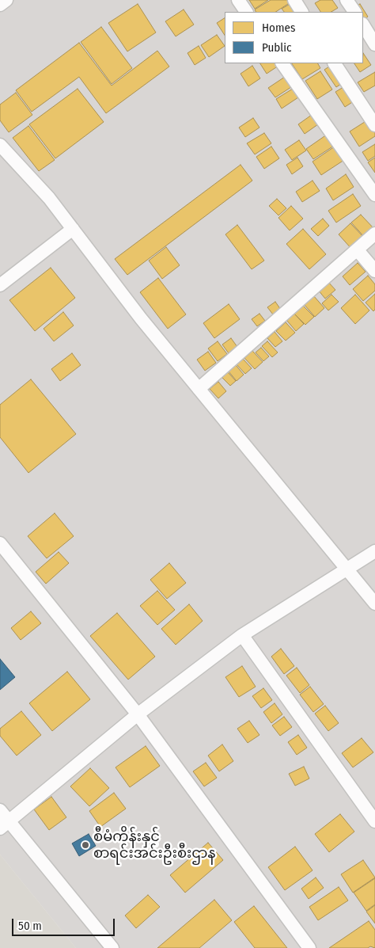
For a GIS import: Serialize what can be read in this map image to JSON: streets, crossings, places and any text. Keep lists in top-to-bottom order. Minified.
{"places":["စီမံကိန်းနှင့် စာရင်းအင်းဦးစီးဌာန"],"legend":["Homes","Public"],"scale_bar":"50 m"}
